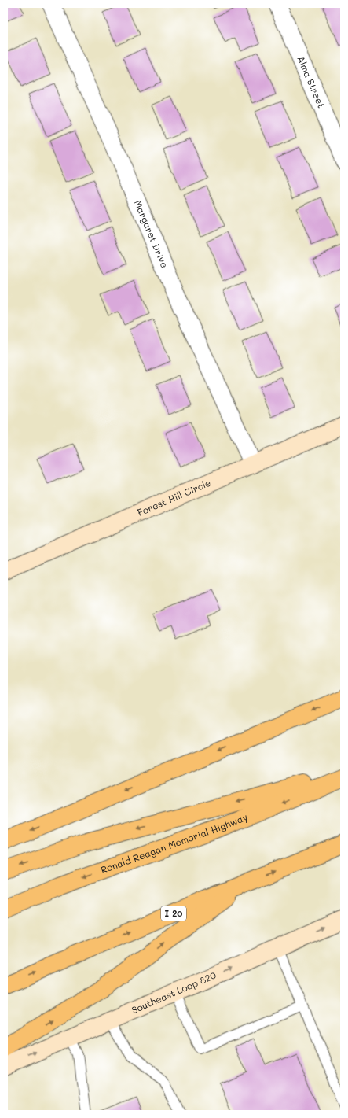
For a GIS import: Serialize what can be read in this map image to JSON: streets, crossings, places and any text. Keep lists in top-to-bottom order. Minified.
{"streets":{"highway":["Ronald Reagan Memorial Highway","I 20"],"main road":["Forest Hill Circle","Southeast Loop 820"],"street":["Alma Street","Margaret Drive"]},"crossings":[["Margaret Drive","Forest Hill Circle"]],"one_way":["Southeast Loop 820"]}
